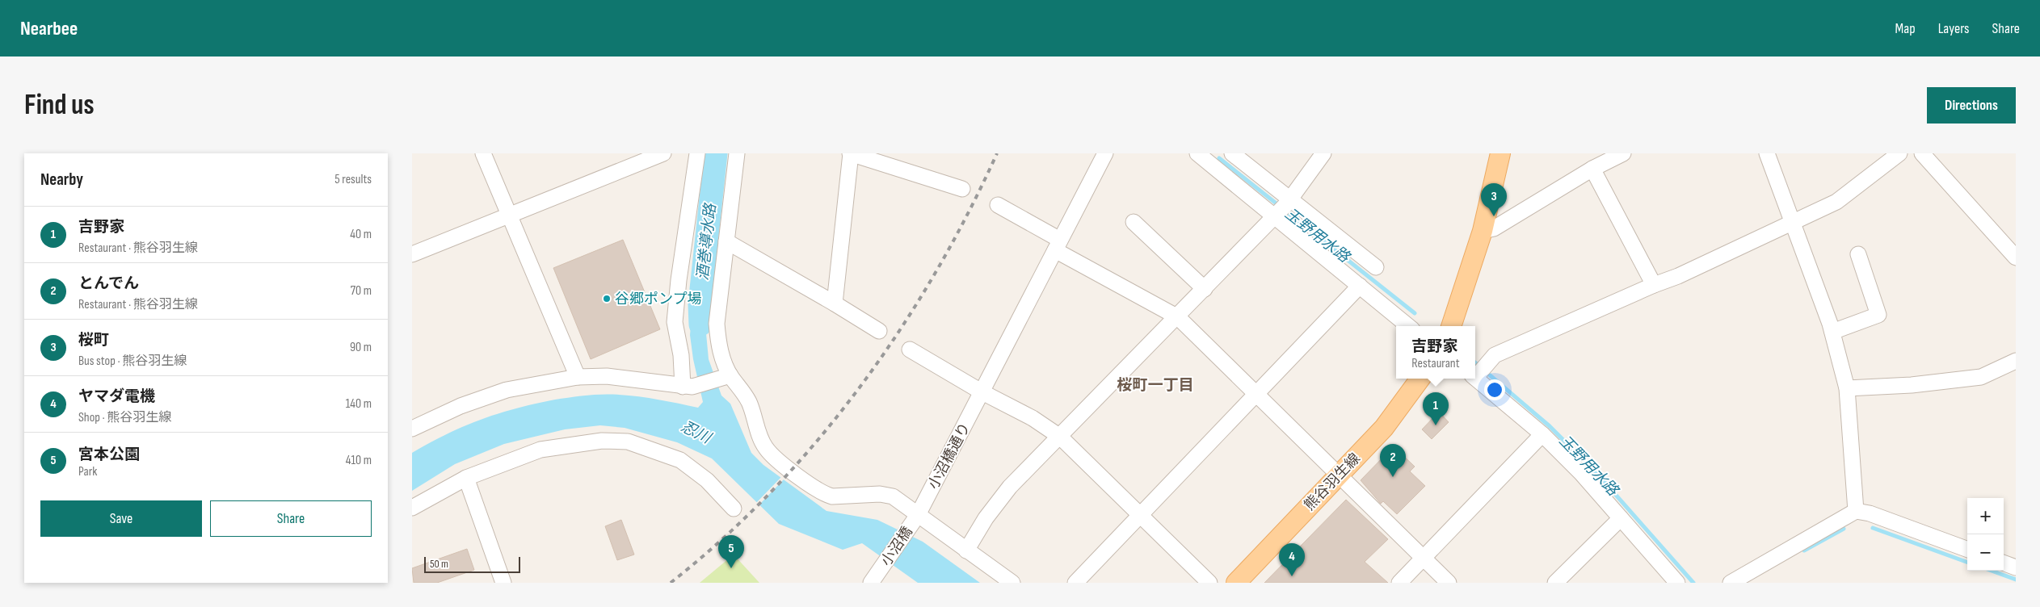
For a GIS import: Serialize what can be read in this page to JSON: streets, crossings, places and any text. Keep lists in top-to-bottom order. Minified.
{"streets":{"main road":["熊谷羽生線"],"street":["小沼橋通り","小沼橋"]},"crossings":[["小沼橋通り","小沼橋"]],"districts":["桜町一丁目"],"water":["玉野用水路","酒巻導水路","忍川"],"places":["谷郷ポンプ場"],"scale_bar":"50 m","page":{"header":"Nearbee","nav":["Map","Layers","Share"],"buttons":["Directions",["Save","Share"]],"title":"Find us","heading":["Nearby","5 results"],"pins":["3","1","2","5","4"],"list":[{"mark":"1","name":"吉野家","note":"Restaurant · 熊谷羽生線","value":"40 m"},{"mark":"2","name":"とんでん","note":"Restaurant · 熊谷羽生線","value":"70 m"},{"mark":"3","name":"桜町","note":"Bus stop · 熊谷羽生線","value":"90 m"},{"mark":"4","name":"ヤマダ電機","note":"Shop · 熊谷羽生線","value":"140 m"},{"mark":"5","name":"宮本公園","note":"Park","value":"410 m"}],"popup":["吉野家","Restaurant"],"map_buttons":["+","−"],"scale":"50 m"}}
